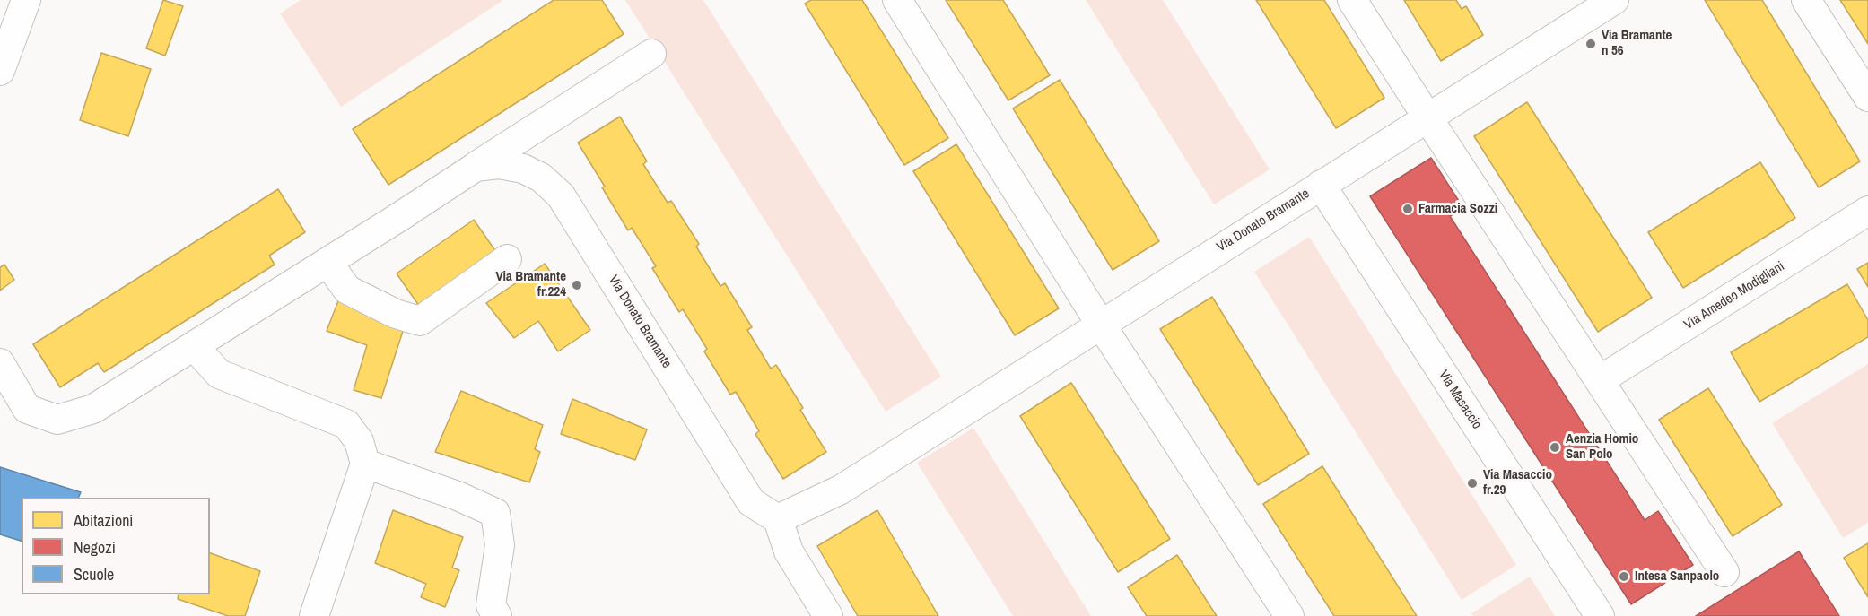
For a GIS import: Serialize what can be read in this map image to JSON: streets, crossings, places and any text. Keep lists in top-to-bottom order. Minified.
{"streets":{"street":["Via Donato Bramante","Via Amedeo Modigliani","Via Masaccio"]},"crossings":[["Via Donato Bramante","Via Masaccio"]],"places":["Via Bramante n 56","Farmacia Sozzi","Via Bramante fr.224","Aenzia Homio San Polo","Via Masaccio fr.29","Intesa Sanpaolo"],"legend":["Abitazioni","Negozi","Scuole"]}
